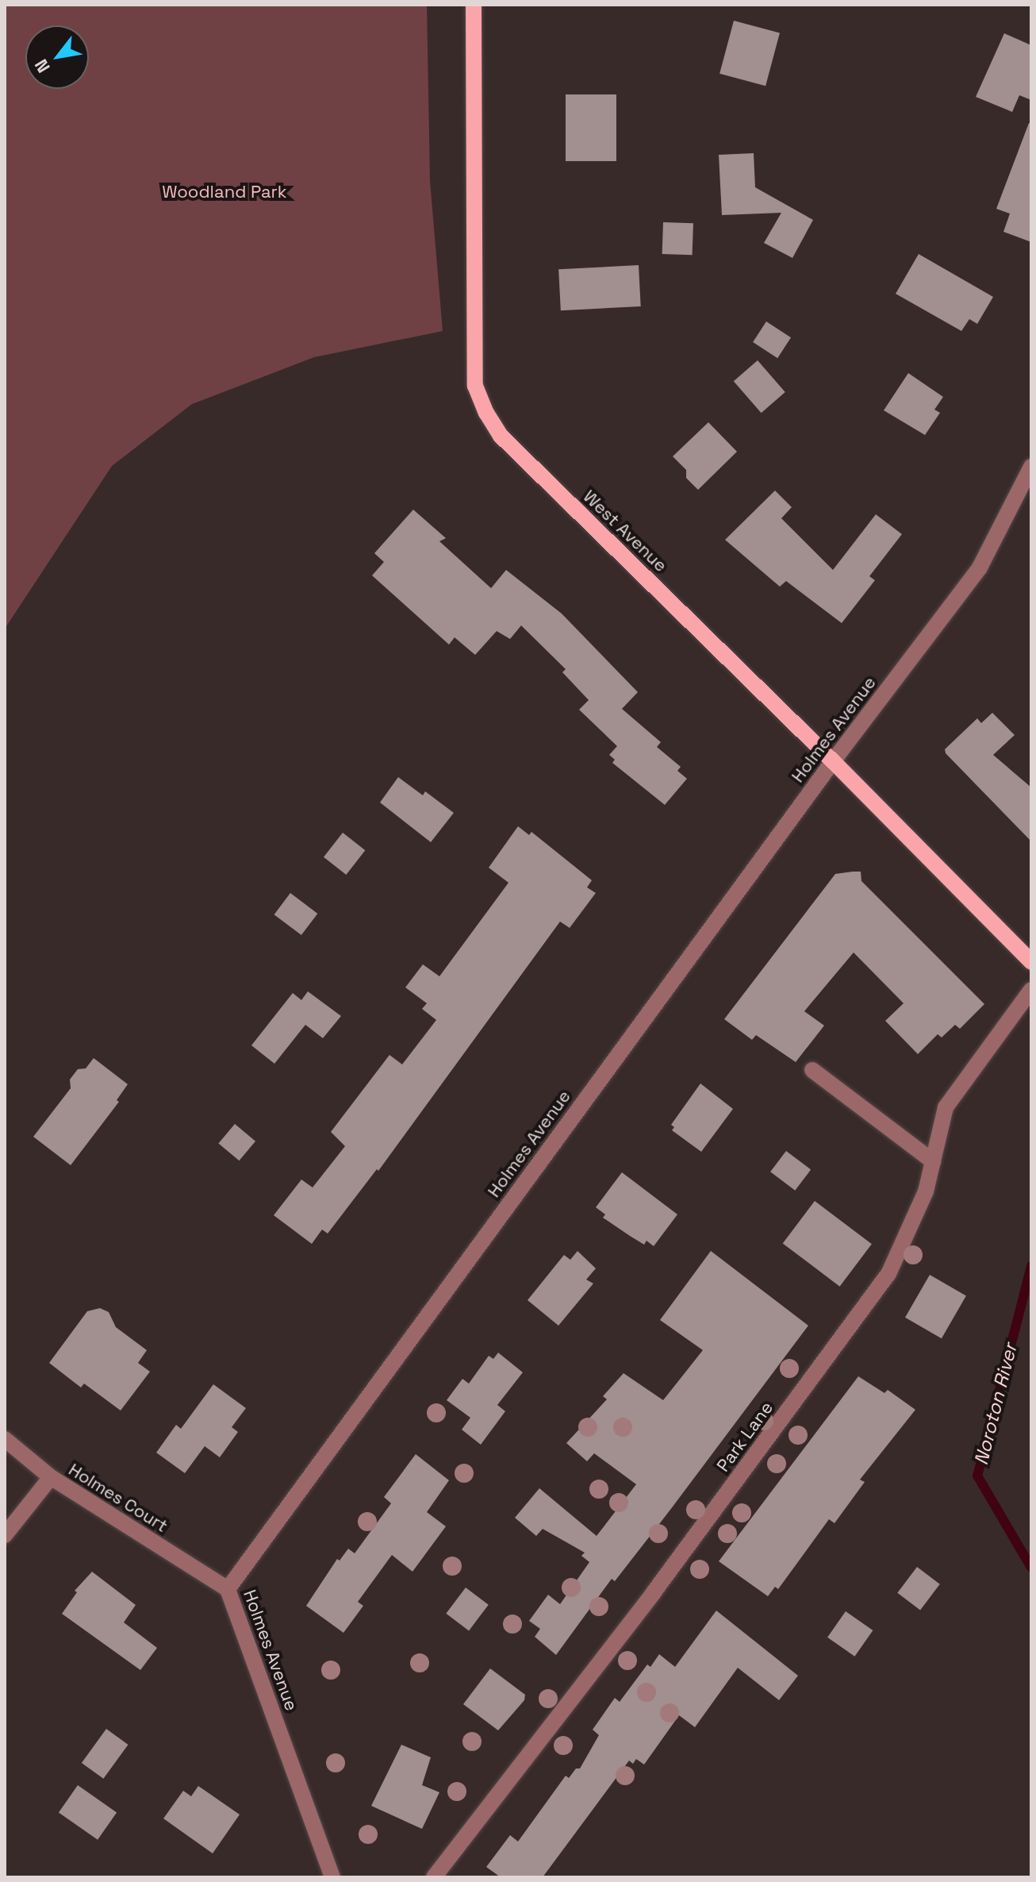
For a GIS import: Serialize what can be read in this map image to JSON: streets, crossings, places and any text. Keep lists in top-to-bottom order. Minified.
{"streets":{"main road":["West Avenue"],"street":["Holmes Avenue","Park Lane","Holmes Court"]},"crossings":[["West Avenue","Holmes Avenue"],["Holmes Avenue","Holmes Court"]],"water":["Noroton River"],"parks":["Woodland Park"],"north":"bottom left"}
